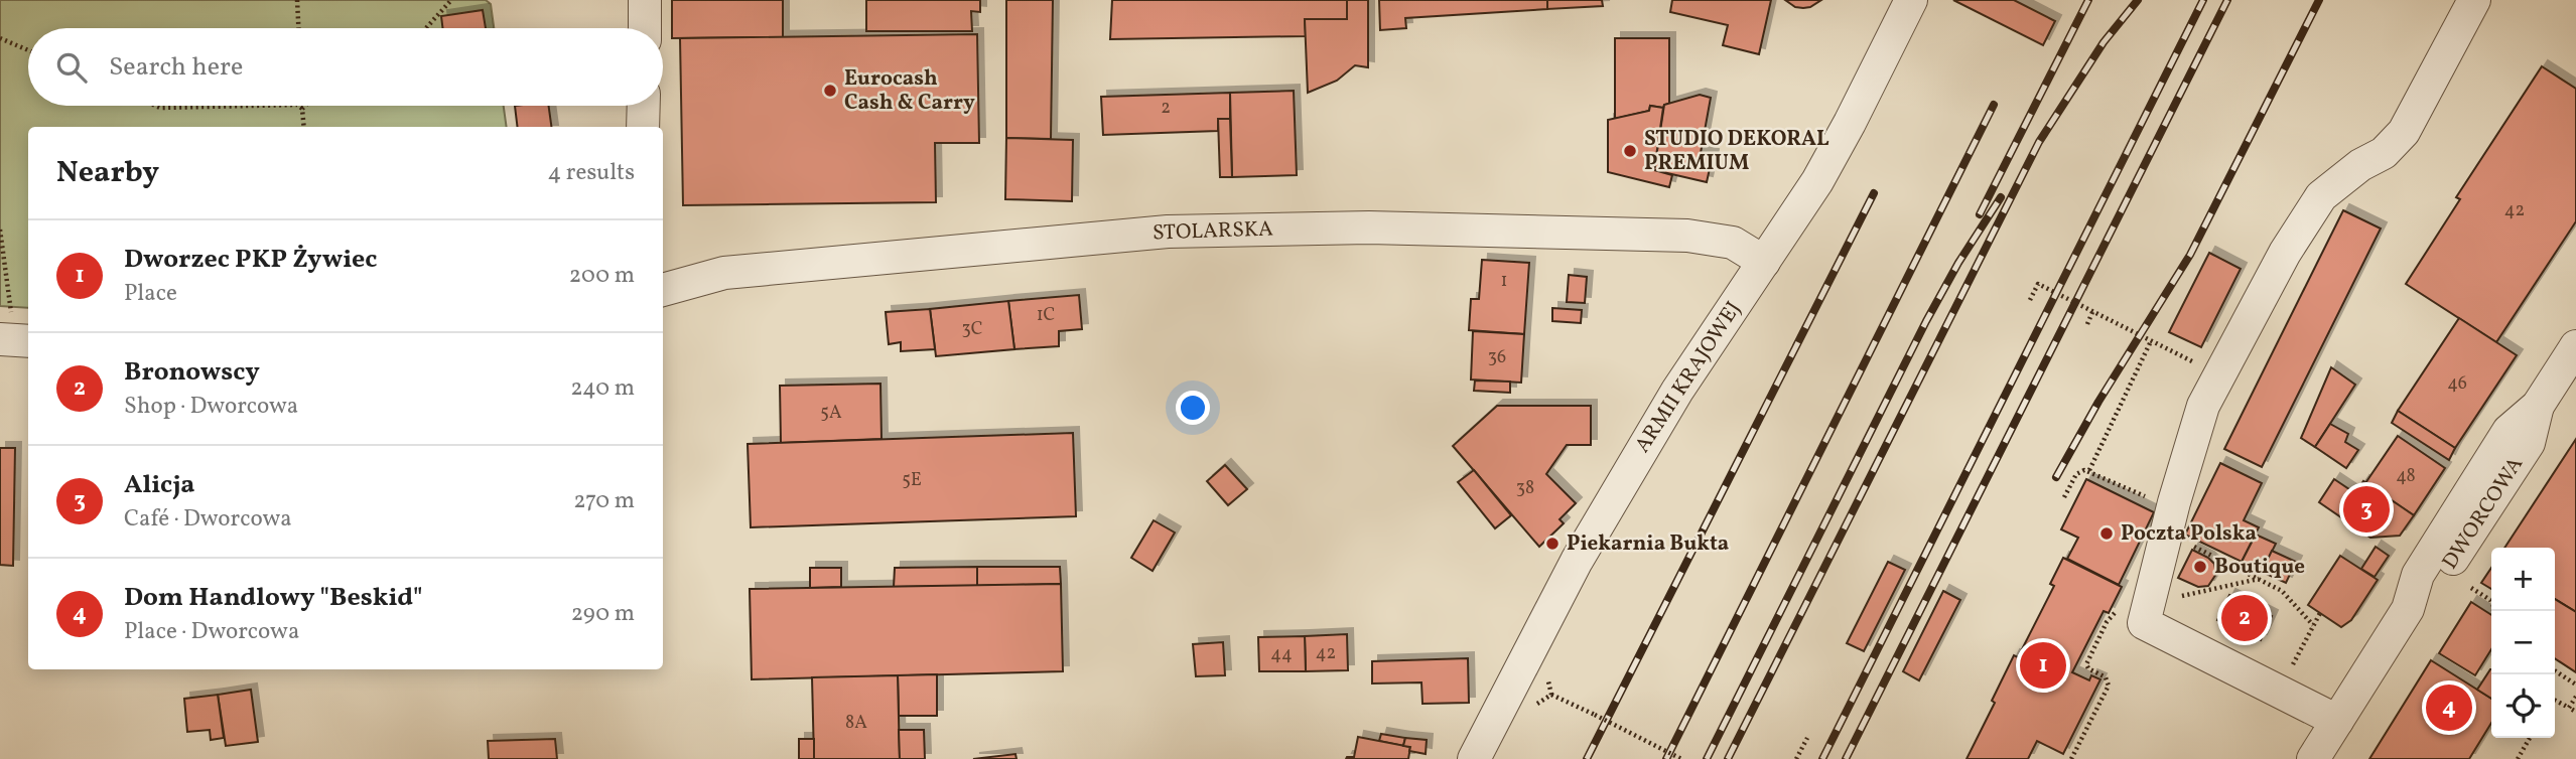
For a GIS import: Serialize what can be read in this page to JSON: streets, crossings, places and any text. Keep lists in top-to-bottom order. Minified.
{"streets":{"street":["STOLARSKA","ARMII KRAJOWEJ","DWORCOWA"]},"crossings":[["STOLARSKA","ARMII KRAJOWEJ"]],"places":["Eurocash Cash & Carry","STUDIO DEKORAL PREMIUM","Poczta Polska","Piekarnia Bukta","Boutique"],"house_numbers":["2","42","1","1C","3C","36","46","5A","48","5E","38","42","44","8A"],"page":{"search":"Search here","heading":["Nearby","4 results"],"list":[{"mark":"1","name":"Dworzec PKP Żywiec","note":"Place","value":"200 m"},{"mark":"2","name":"Bronowscy","note":"Shop · Dworcowa","value":"240 m"},{"mark":"3","name":"Alicja","note":"Café · Dworcowa","value":"270 m"},{"mark":"4","name":"Dom Handlowy \"Beskid\"","note":"Place · Dworcowa","value":"290 m"}],"pins":["3","2","1","4"],"map_buttons":["+","−"]}}
